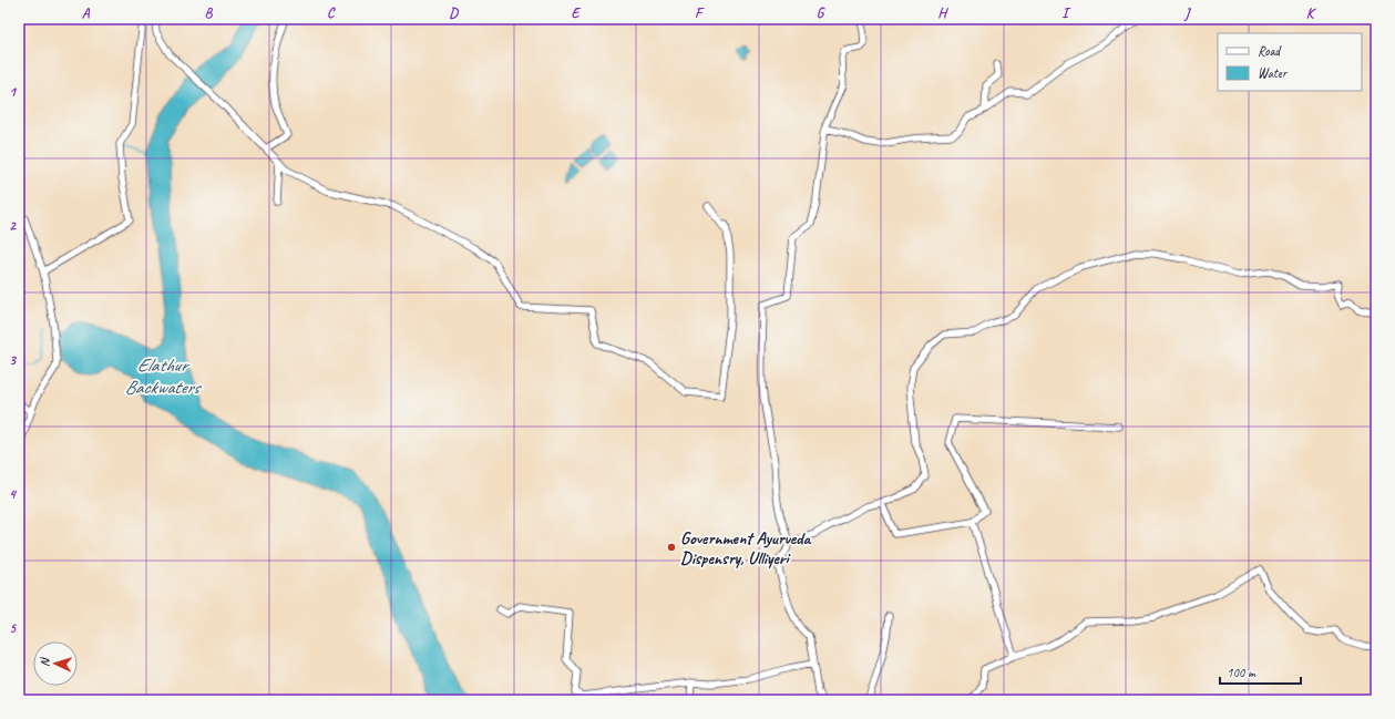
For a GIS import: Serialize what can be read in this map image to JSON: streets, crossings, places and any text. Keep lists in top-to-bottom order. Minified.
{"water":["Elathur Backwaters"],"places":["Government Ayurveda Dispensry, Ulliyeri"],"legend":["Road","Water"],"scale_bar":"100 m","north":"left","grid":{"columns":["A","B","C","D","E","F","G","H","I","J","K"],"rows":["1","2","3","4","5"]}}
